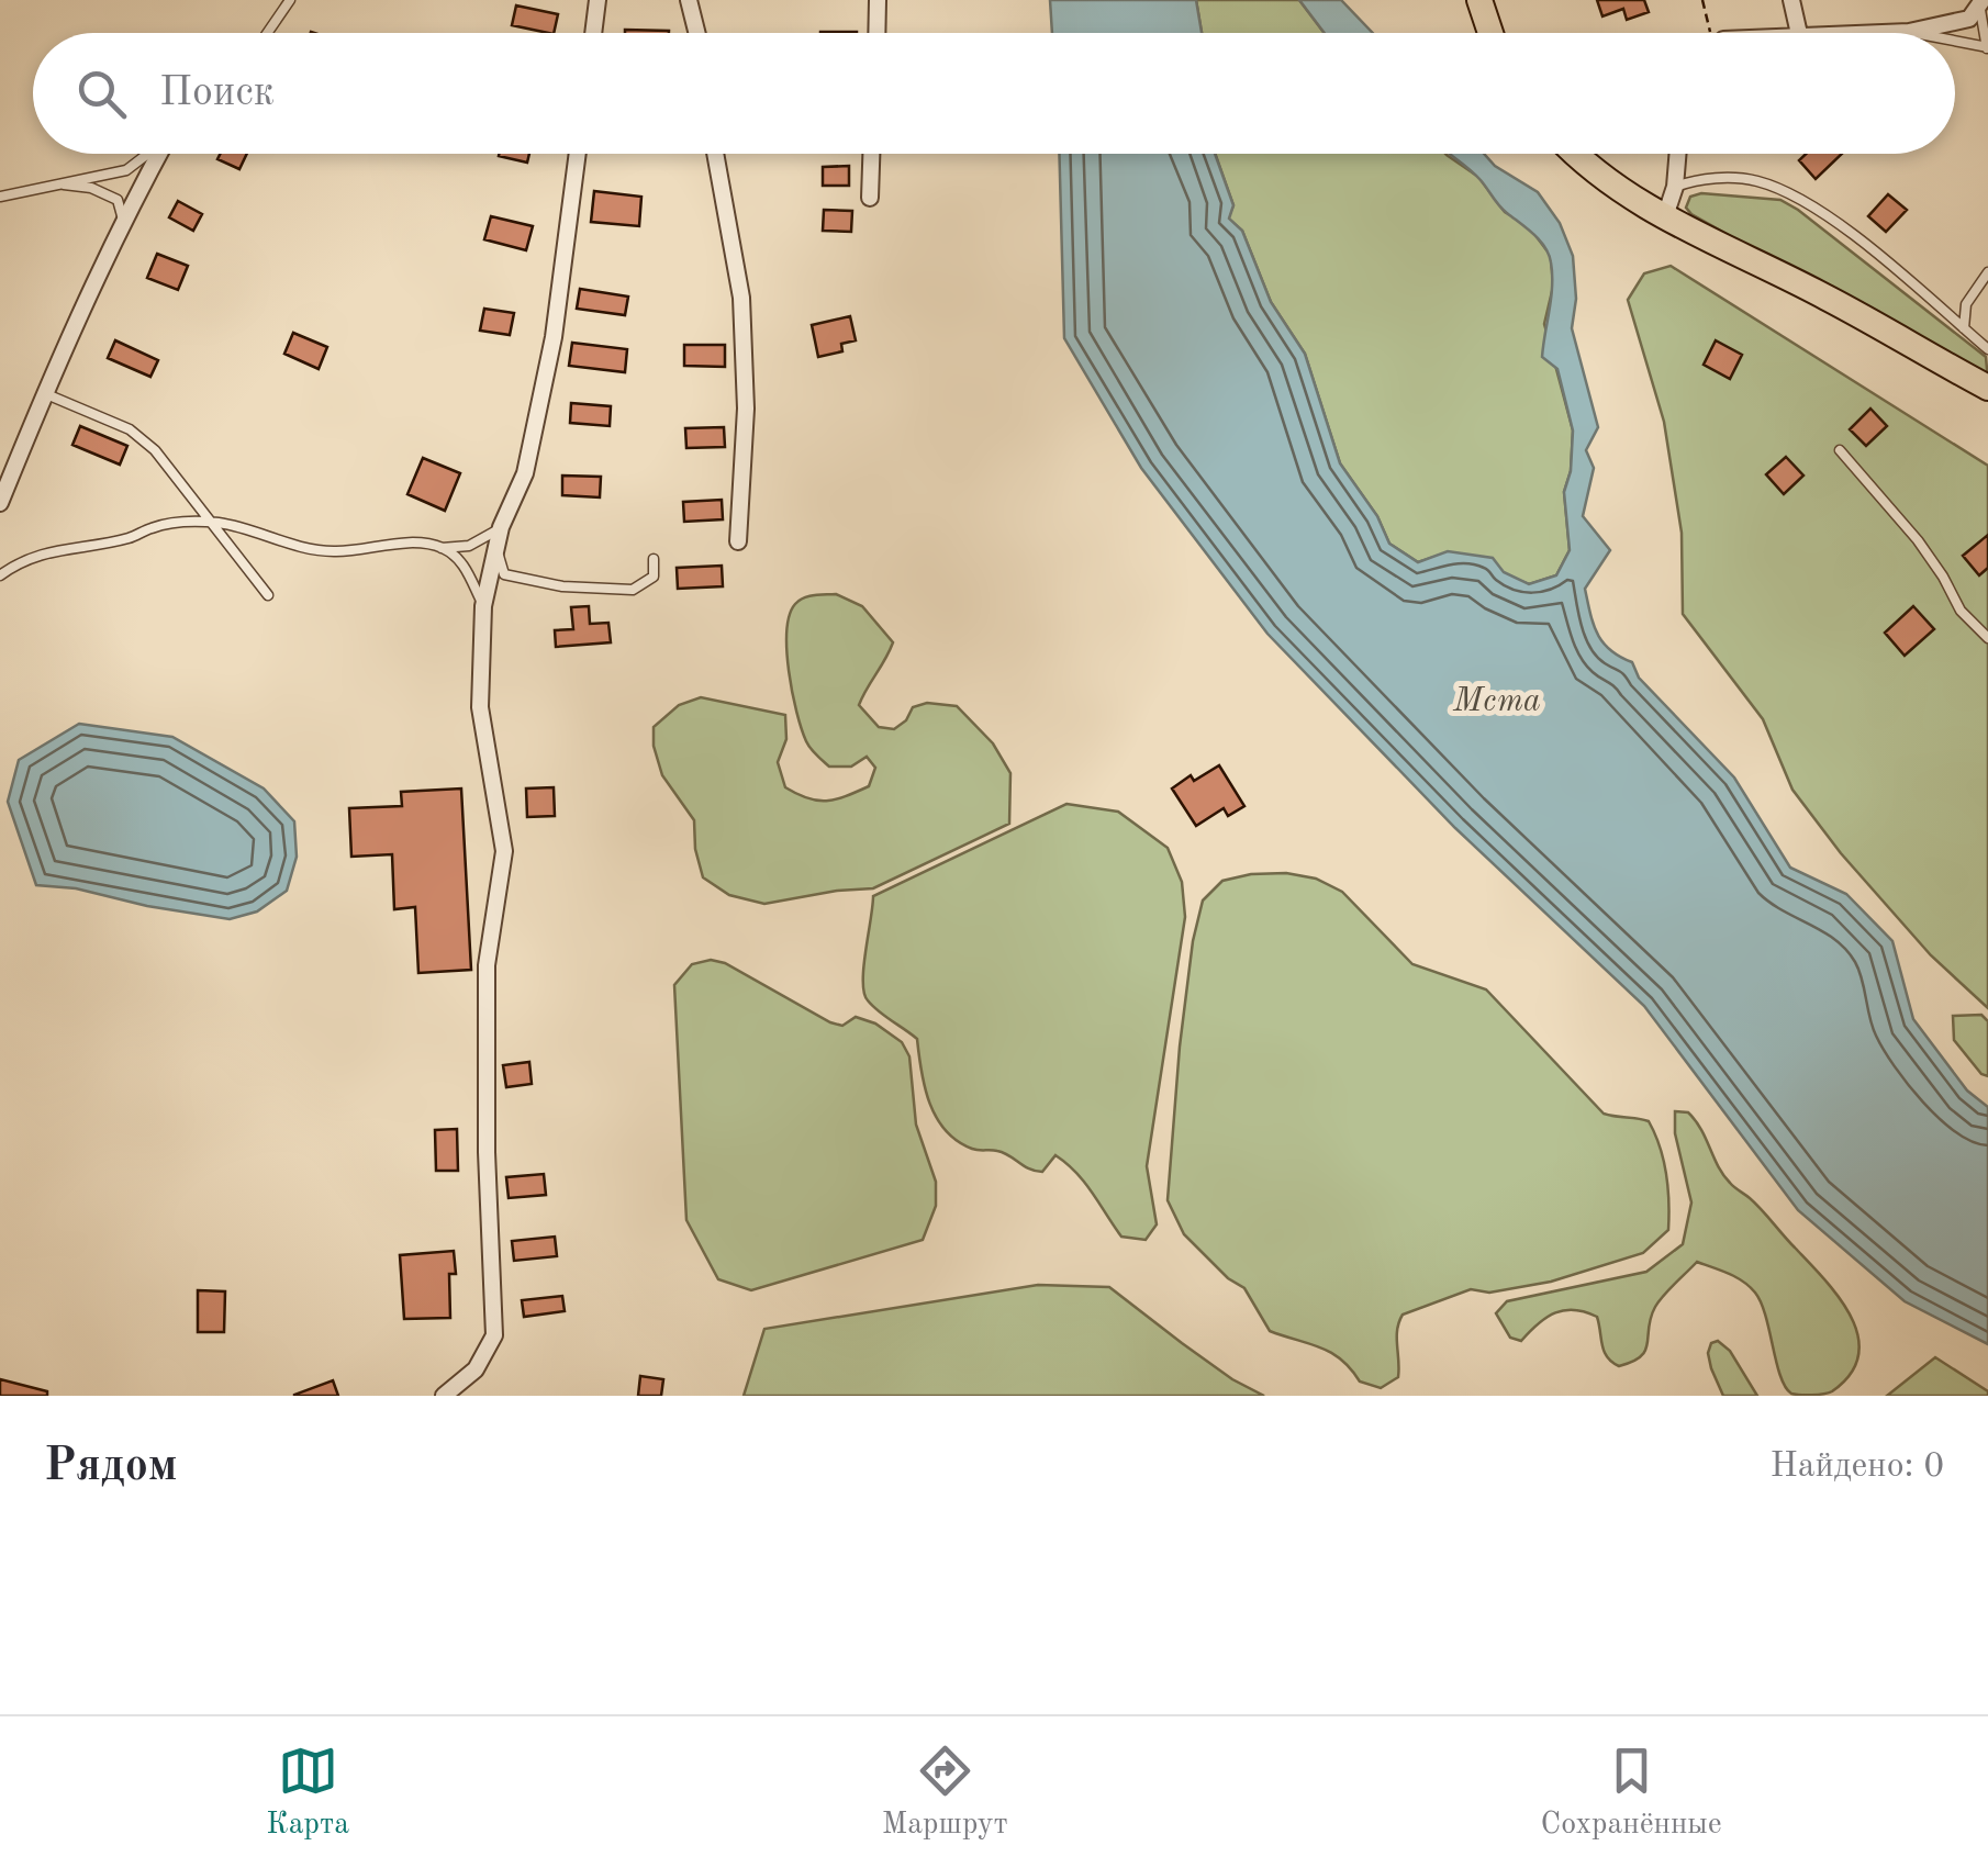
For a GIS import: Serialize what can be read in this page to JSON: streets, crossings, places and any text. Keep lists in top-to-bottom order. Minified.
{"water":["Мста"],"page":{"search":"Поиск","heading":["Рядом","Найдено: 0"],"nav":["Карта","Маршрут","Сохранённые"]}}
